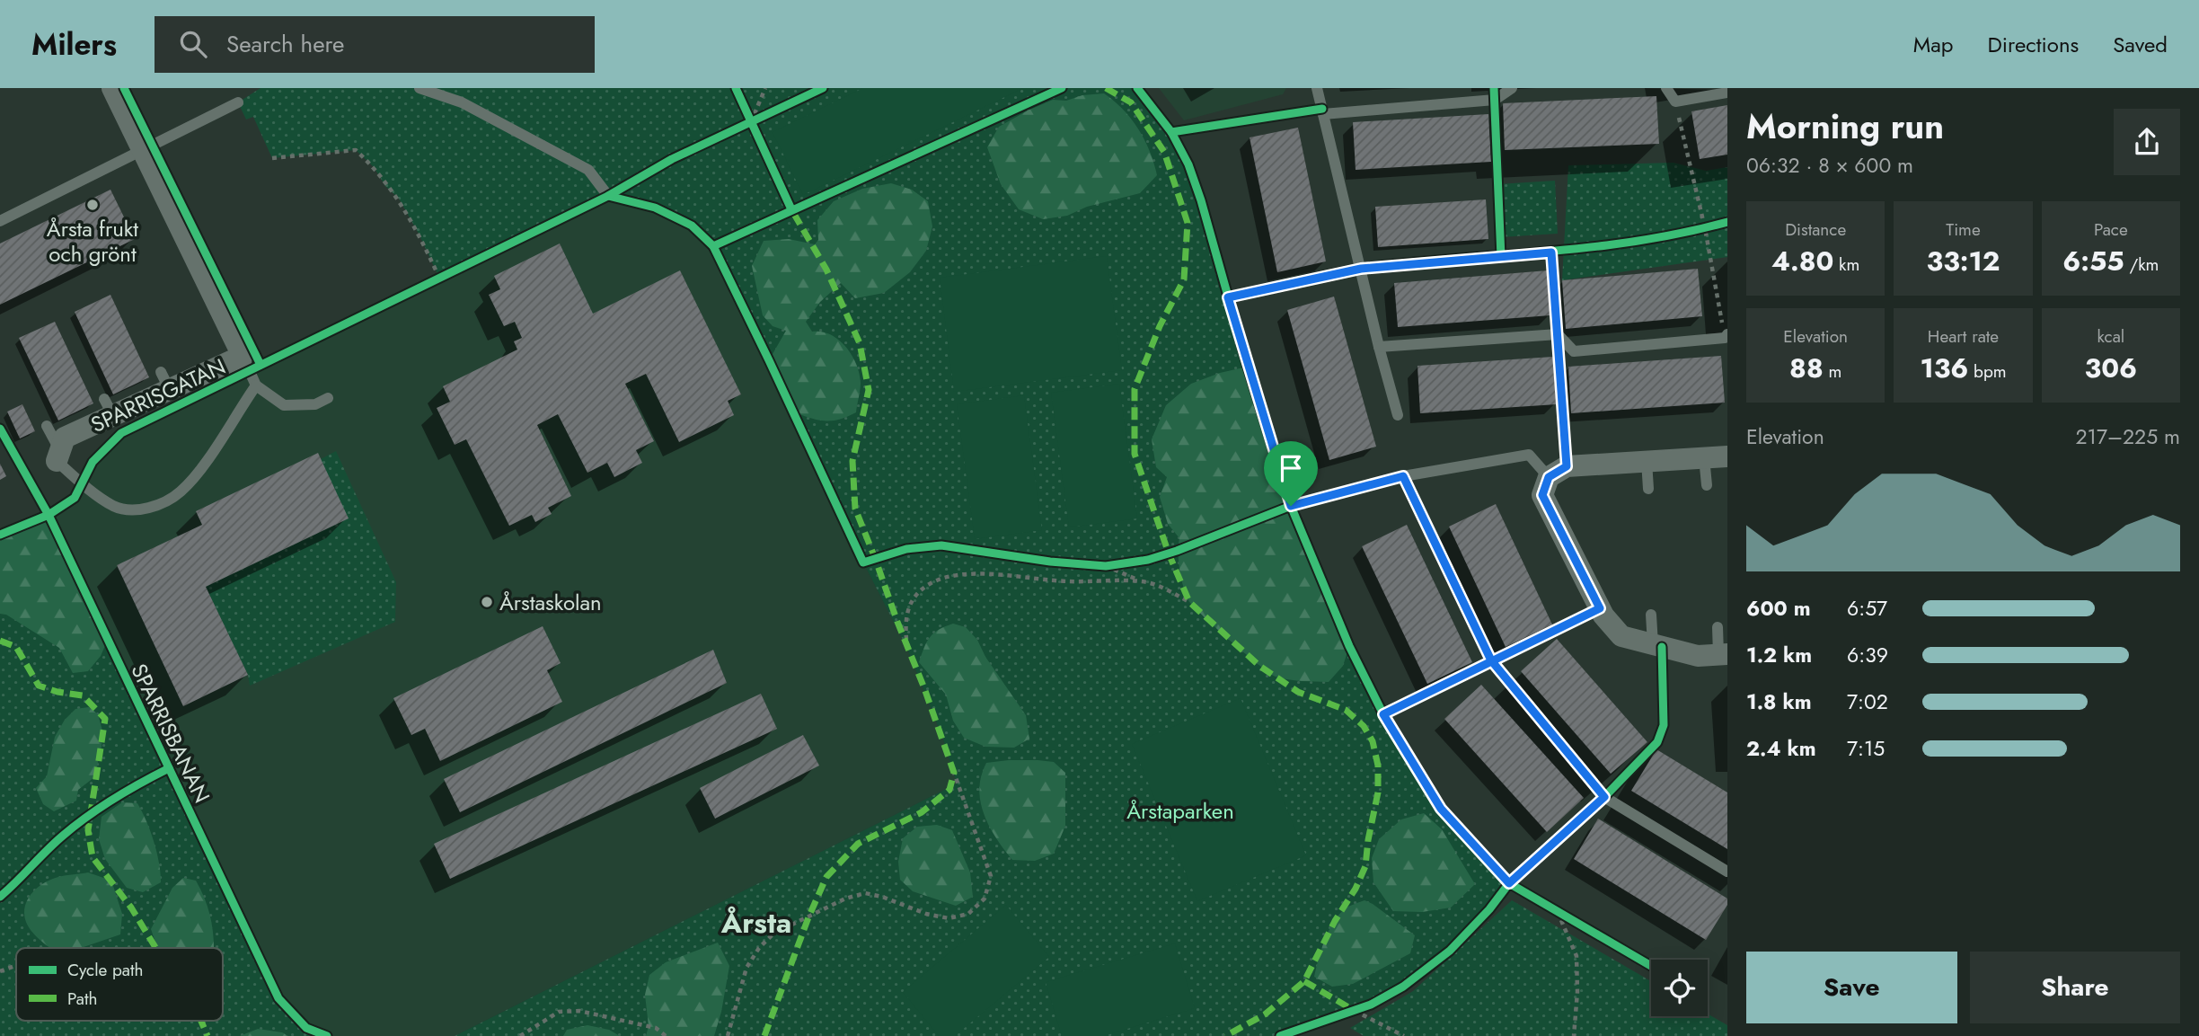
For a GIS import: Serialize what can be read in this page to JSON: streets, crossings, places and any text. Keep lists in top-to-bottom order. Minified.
{"streets":{"street":["SPARRISGATAN"],"cycle path":["SPARRISBANAN"]},"districts":["Årsta"],"parks":["Årstaparken"],"places":["Årsta frukt och grönt","Årstaskolan"],"legend":["Cycle path","Path"],"page":{"header":"Milers","search":"Search here","nav":["Map","Directions","Saved"],"heading":["Morning run","06:32 · 8 × 600 m"],"stats":[["Distance","4.80 km"],["Time","33:12"],["Pace","6:55 /km"],["Elevation","88 m"],["Heart rate","136 bpm"],["kcal","306"]],"chart":["Elevation","217–225 m"],"list":[{"name":"600 m","note":"6:57"},{"name":"1.2 km","note":"6:39"},{"name":"1.8 km","note":"7:02"},{"name":"2.4 km","note":"7:15"}],"buttons":["Save","Share"]}}
